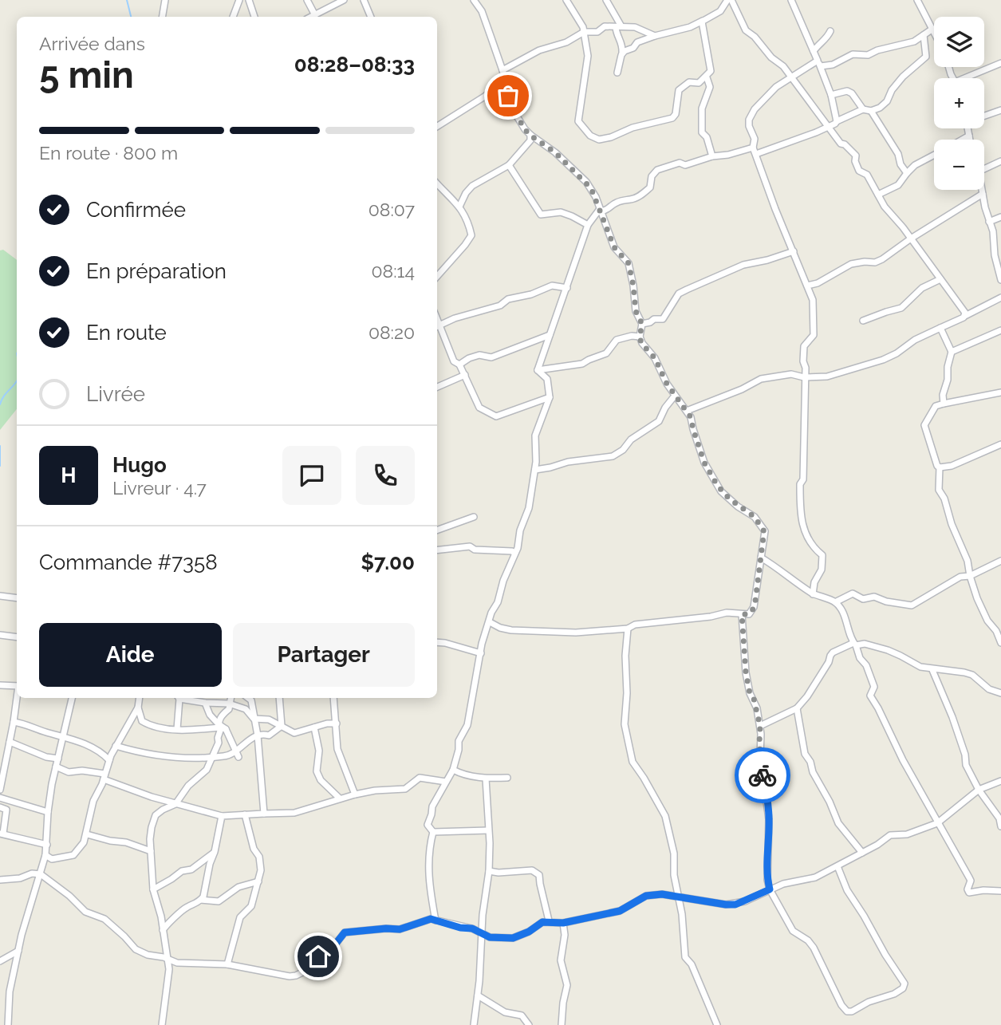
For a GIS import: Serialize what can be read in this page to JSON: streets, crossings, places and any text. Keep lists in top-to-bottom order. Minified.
{"page":{"map_buttons":["+","−"],"heading":["5 min","Arrivée dans","08:28–08:33"],"panel":["Hugo","Livreur · 4.7","Commande #7358","$7.00"],"bar":"En route · 800 m","list":[["Confirmée","08:07"],["En préparation","08:14"],["En route","08:20"],"Livrée"],"round":"H","buttons":["Aide","Partager"]}}
